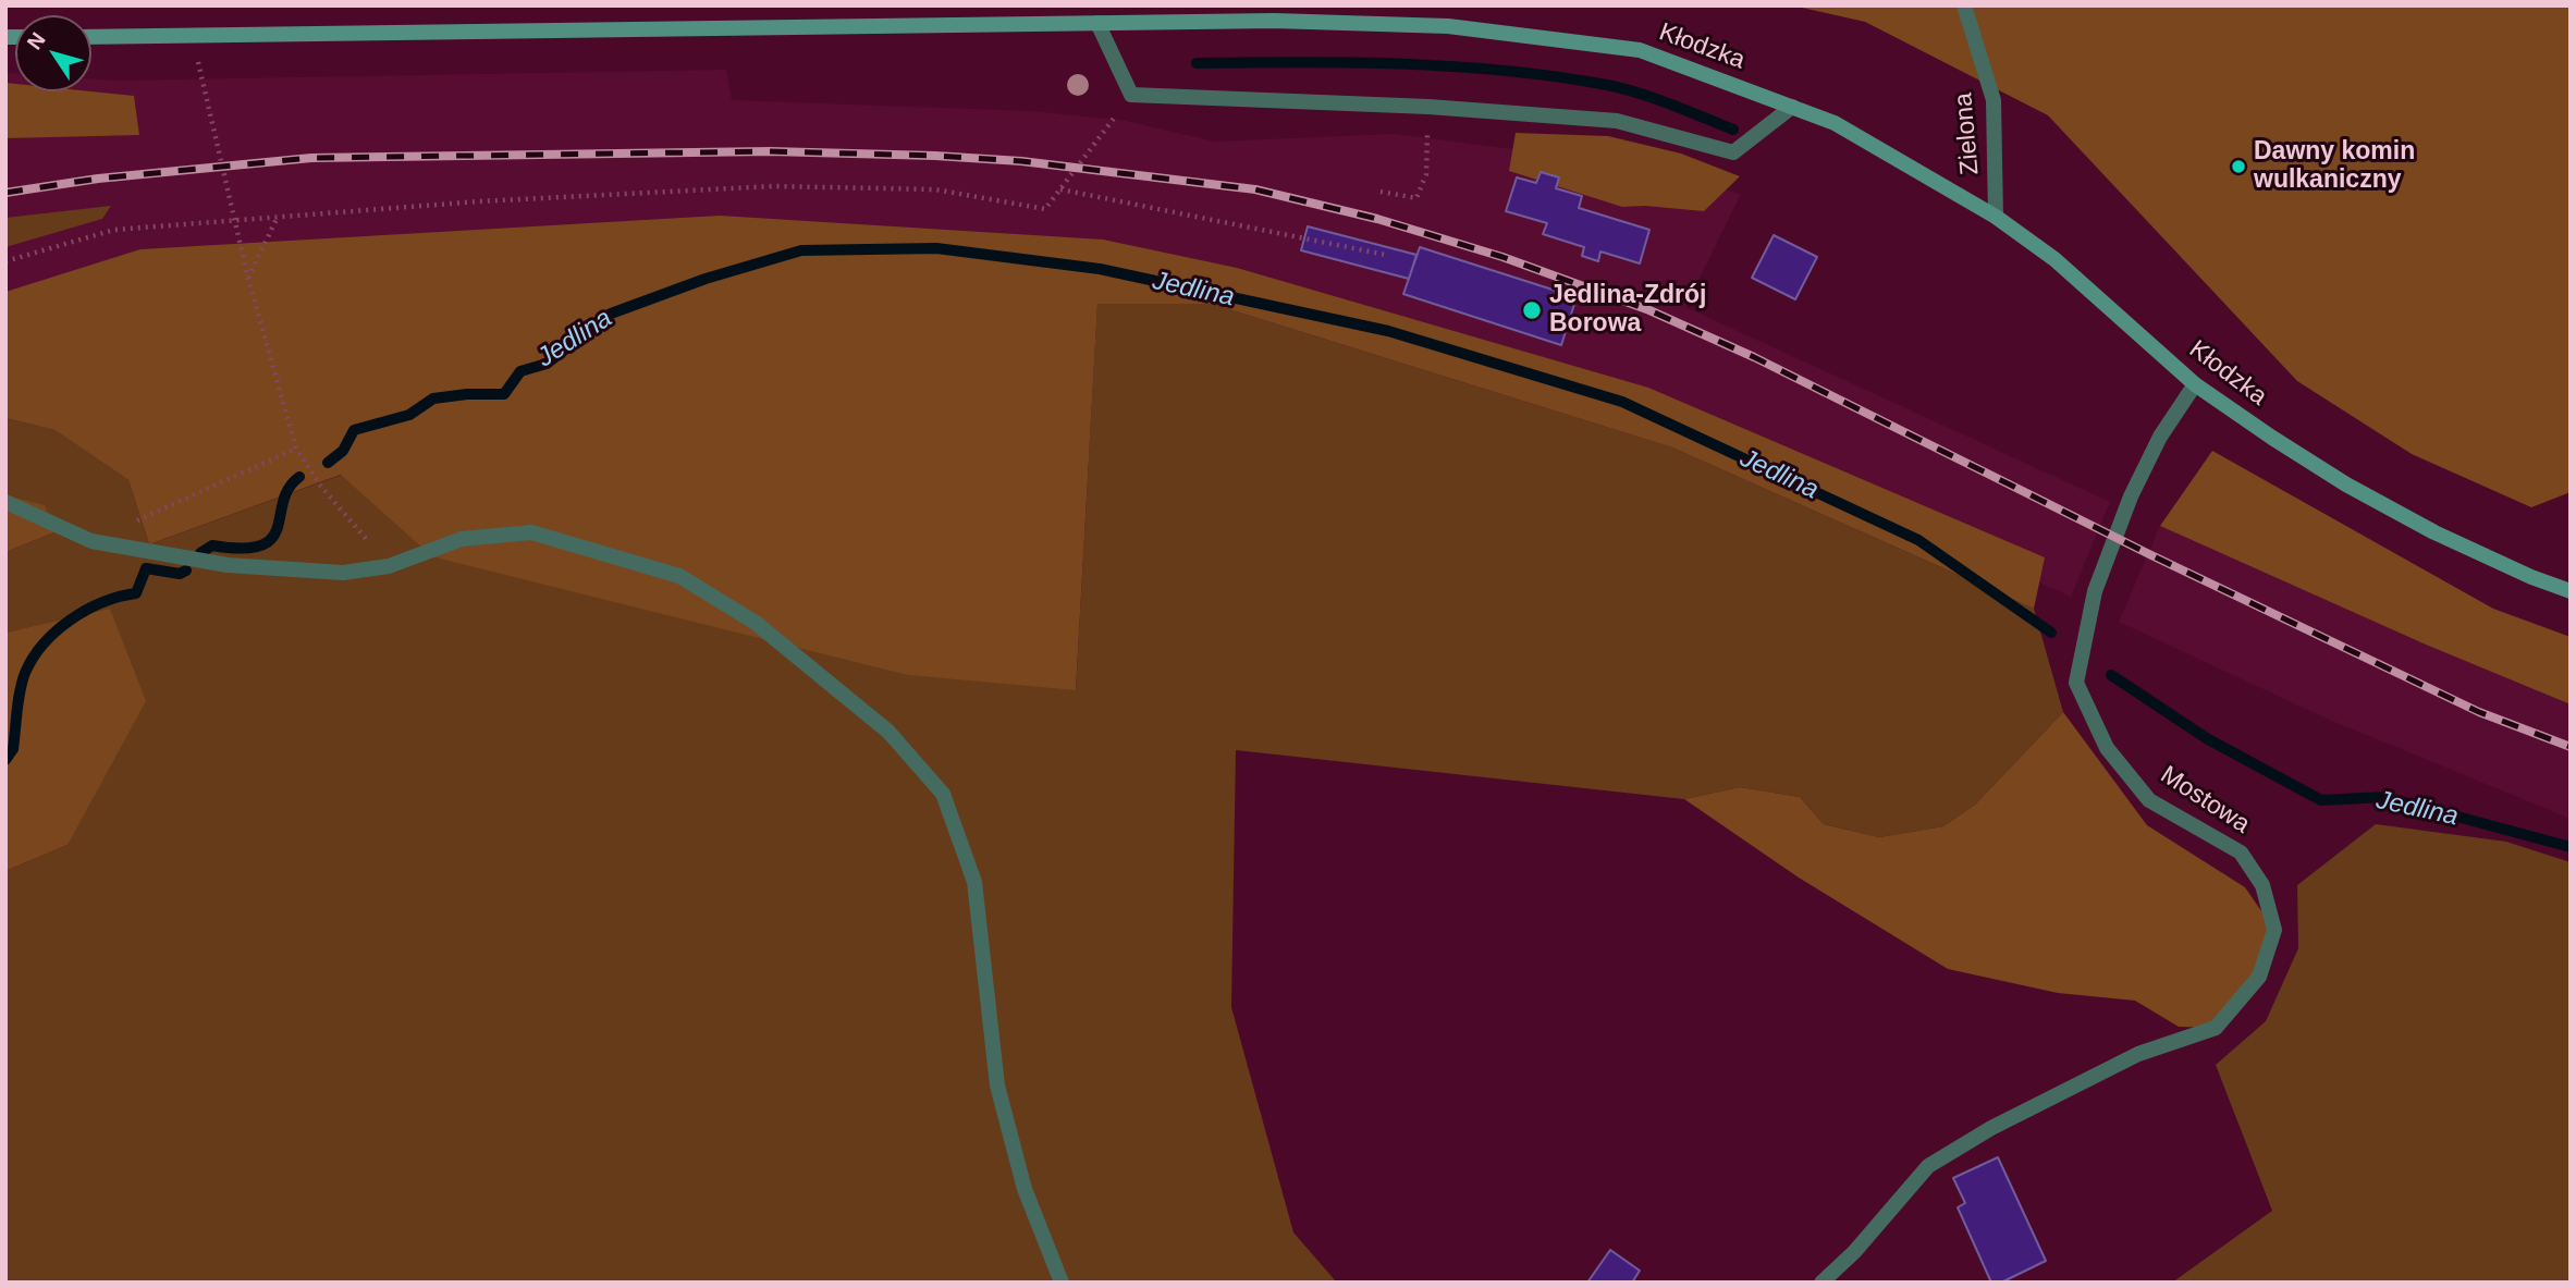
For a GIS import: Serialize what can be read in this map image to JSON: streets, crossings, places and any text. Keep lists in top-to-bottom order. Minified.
{"streets":{"main road":["Kłodzka"],"street":["Zielona","Mostowa"]},"crossings":[["Kłodzka","Zielona"],["Kłodzka","Mostowa"]],"water":["Jedlina"],"places":["Dawny komin wulkaniczny","Jedlina-Zdrój Borowa"],"north":"top left"}
